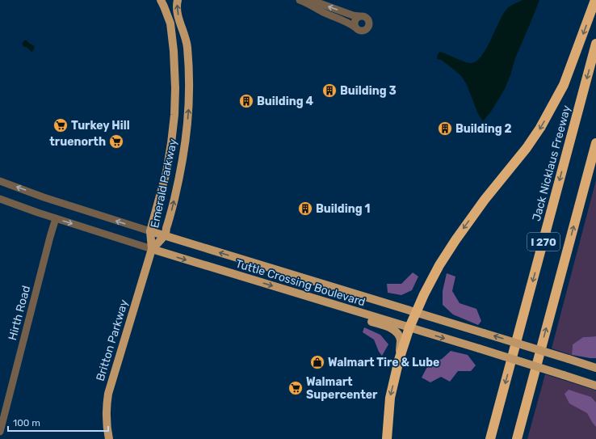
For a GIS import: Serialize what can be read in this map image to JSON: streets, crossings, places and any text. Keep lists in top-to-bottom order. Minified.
{"streets":{"highway":["Jack Nicklaus Freeway","I 270"],"main road":["Emerald Parkway","Tuttle Crossing Boulevard","Britton Parkway"],"street":["Hirth Road"]},"crossings":[["Emerald Parkway","Tuttle Crossing Boulevard"],["Emerald Parkway","Britton Parkway"],["Tuttle Crossing Boulevard","Hirth Road"],["Tuttle Crossing Boulevard","Britton Parkway"]],"places":{"building":["Building 3","Building 4","Building 2","Building 1"],"supermarket":["Turkey Hill","truenorth","Walmart Supercenter"],"shop":["Walmart Tire & Lube"]},"scale_bar":"100 m"}
